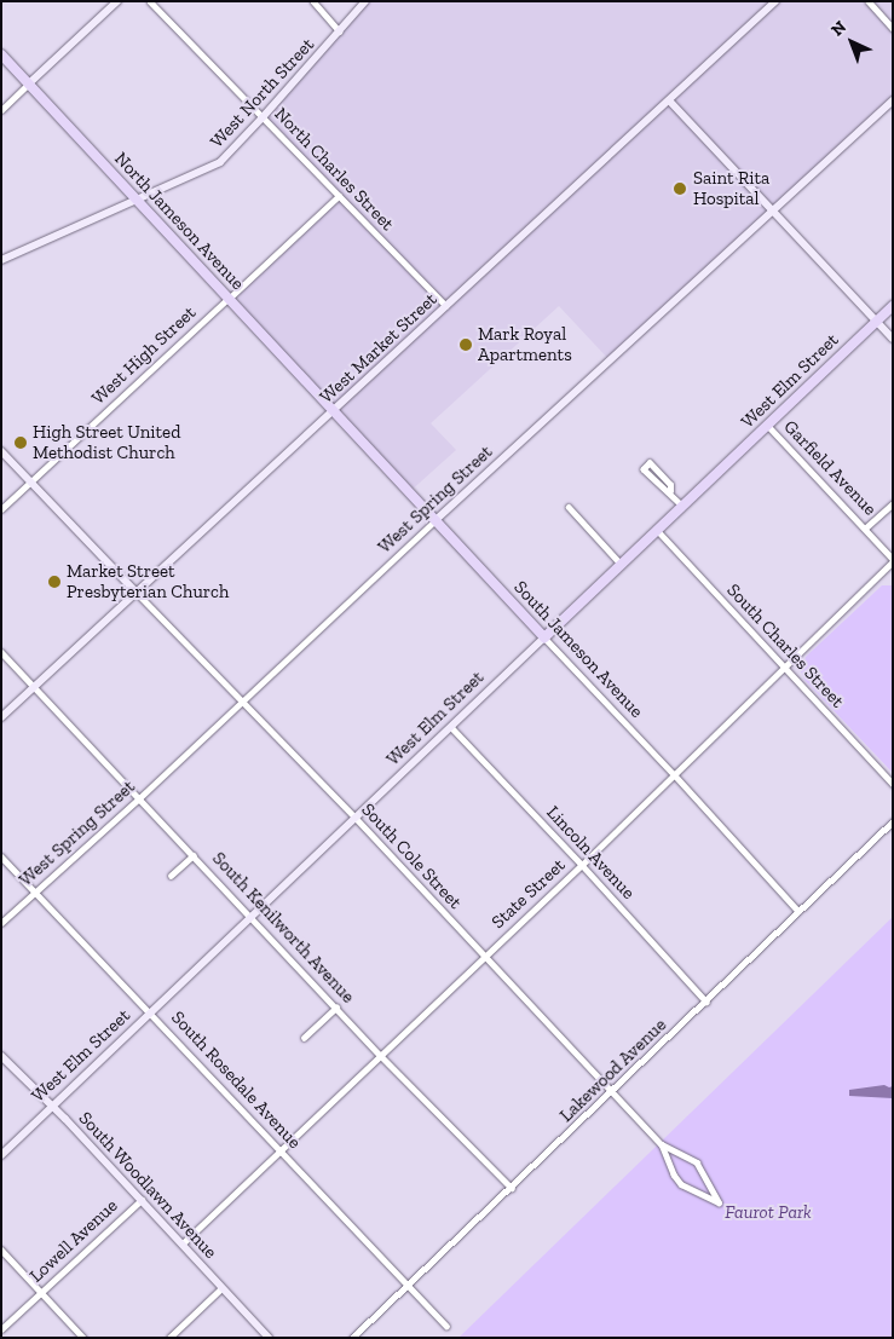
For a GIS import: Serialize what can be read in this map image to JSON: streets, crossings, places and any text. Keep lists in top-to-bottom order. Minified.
{"streets":{"main road":["North Jameson Avenue","West Elm Street","South Jameson Avenue"],"street":["West North Street","North Charles Street","West Market Street","West High Street","Garfield Avenue","West Spring Street","South Charles Street","Lincoln Avenue","South Cole Street","State Street","South Kenilworth Avenue","Lakewood Avenue","South Rosedale Avenue","South Woodlawn Avenue","Lowell Avenue"]},"crossings":[["West North Street","North Charles Street"],["West North Street","North Jameson Avenue"],["North Charles Street","West Market Street"],["North Charles Street","West High Street"],["North Jameson Avenue","West Market Street"],["North Jameson Avenue","West High Street"],["North Jameson Avenue","South Jameson Avenue"],["West Market Street","South Jameson Avenue"],["West Market Street","South Cole Street"],["West Market Street","South Kenilworth Avenue"],["West Elm Street","Garfield Avenue"],["West Elm Street","South Charles Street"],["West Elm Street","South Jameson Avenue"],["West Elm Street","Lincoln Avenue"],["West Elm Street","South Cole Street"],["West Elm Street","South Kenilworth Avenue"],["West Elm Street","South Rosedale Avenue"],["West Elm Street","South Woodlawn Avenue"],["Garfield Avenue","State Street"],["West Spring Street","South Jameson Avenue"],["West Spring Street","South Cole Street"],["West Spring Street","South Kenilworth Avenue"],["West Spring Street","South Rosedale Avenue"],["South Charles Street","State Street"],["South Jameson Avenue","State Street"],["South Jameson Avenue","Lakewood Avenue"],["Lincoln Avenue","State Street"],["Lincoln Avenue","Lakewood Avenue"],["South Cole Street","State Street"],["South Cole Street","Lakewood Avenue"],["State Street","South Kenilworth Avenue"],["State Street","South Rosedale Avenue"],["State Street","South Woodlawn Avenue"],["South Kenilworth Avenue","Lakewood Avenue"],["Lakewood Avenue","South Rosedale Avenue"],["South Woodlawn Avenue","Lowell Avenue"]],"parks":["Faurot Park"],"places":["Saint Rita Hospital","Mark Royal Apartments","High Street United Methodist Church","Market Street Presbyterian Church"],"north":"top left"}
